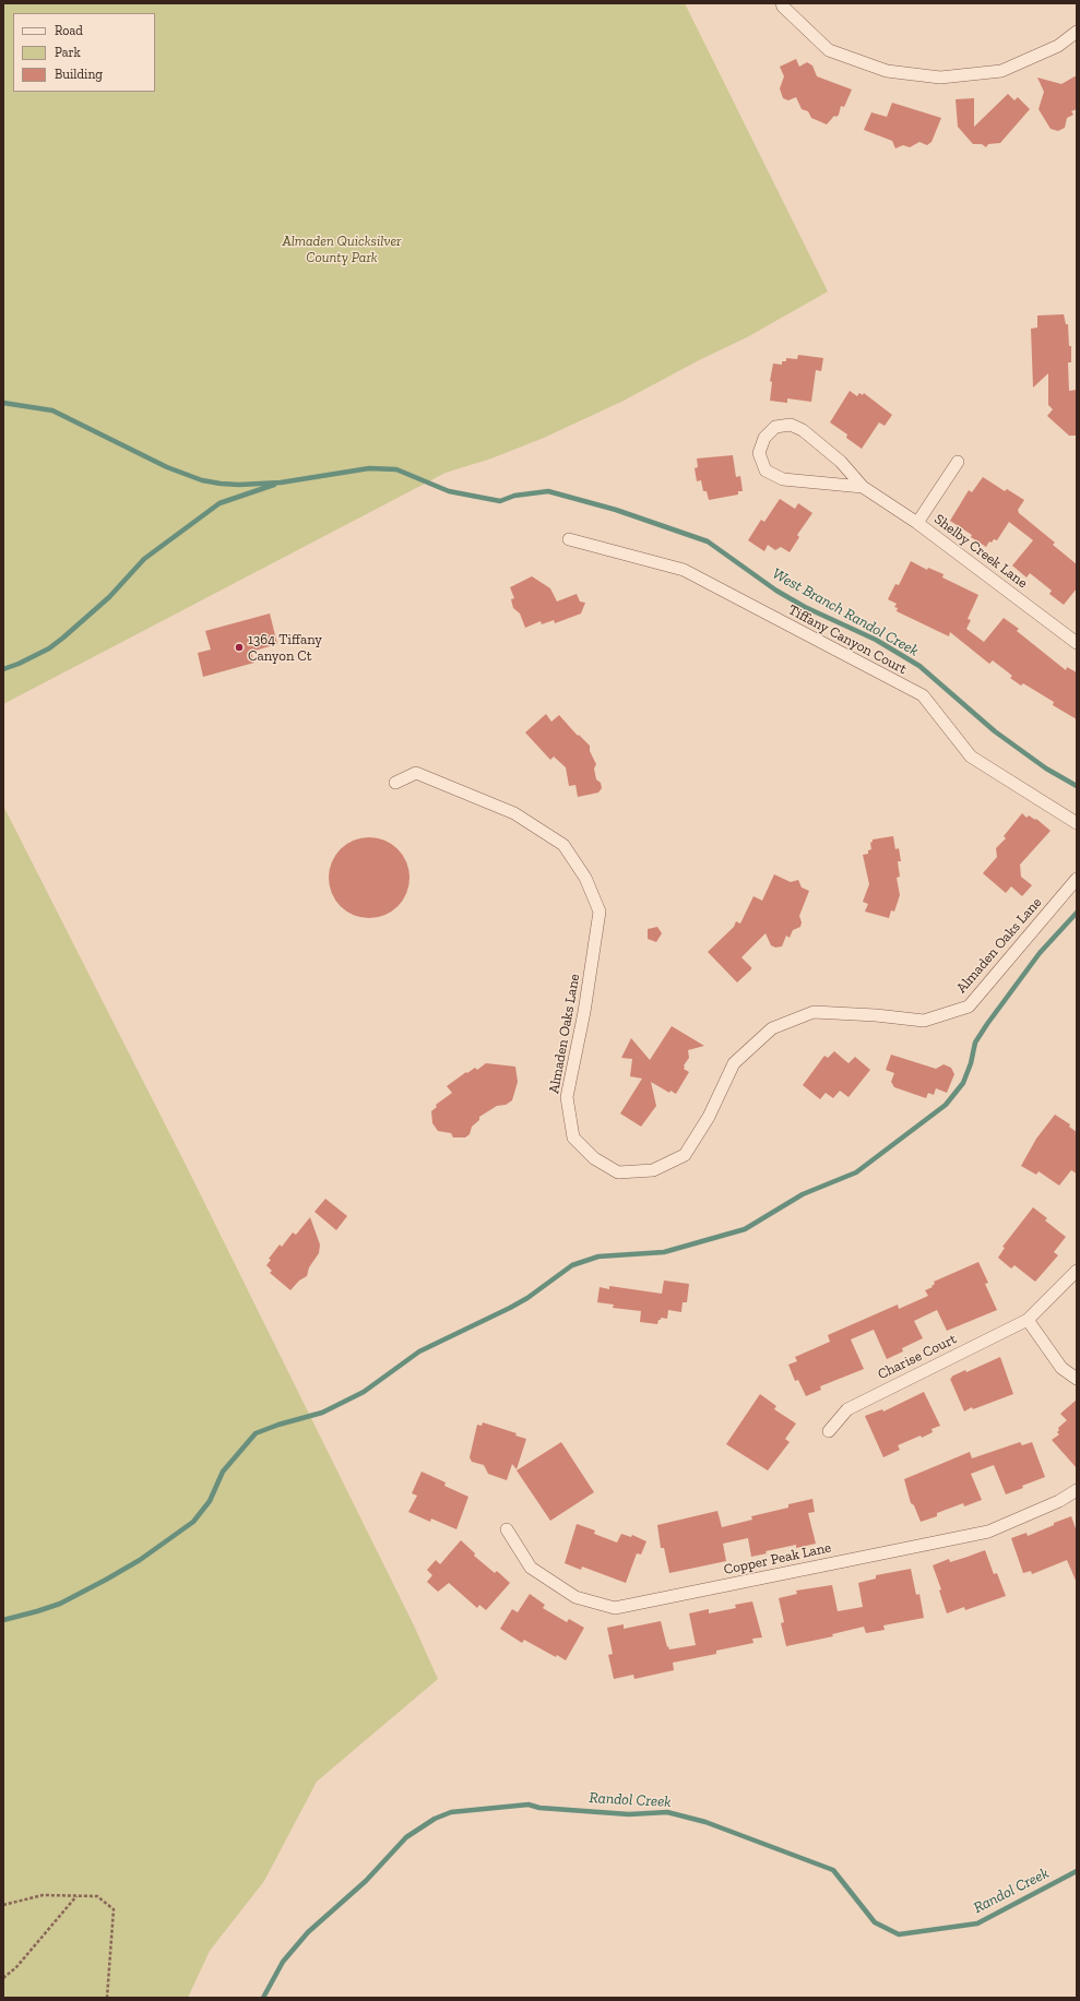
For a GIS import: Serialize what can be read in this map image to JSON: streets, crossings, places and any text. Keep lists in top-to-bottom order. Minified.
{"streets":{"street":["Shelby Creek Lane","Tiffany Canyon Court","Almaden Oaks Lane","Charise Court","Copper Peak Lane"]},"water":["West Branch Randol Creek","Randol Creek"],"parks":["Almaden Quicksilver County Park"],"places":["1364 Tiffany Canyon Ct"],"legend":["Road","Park","Building"]}
